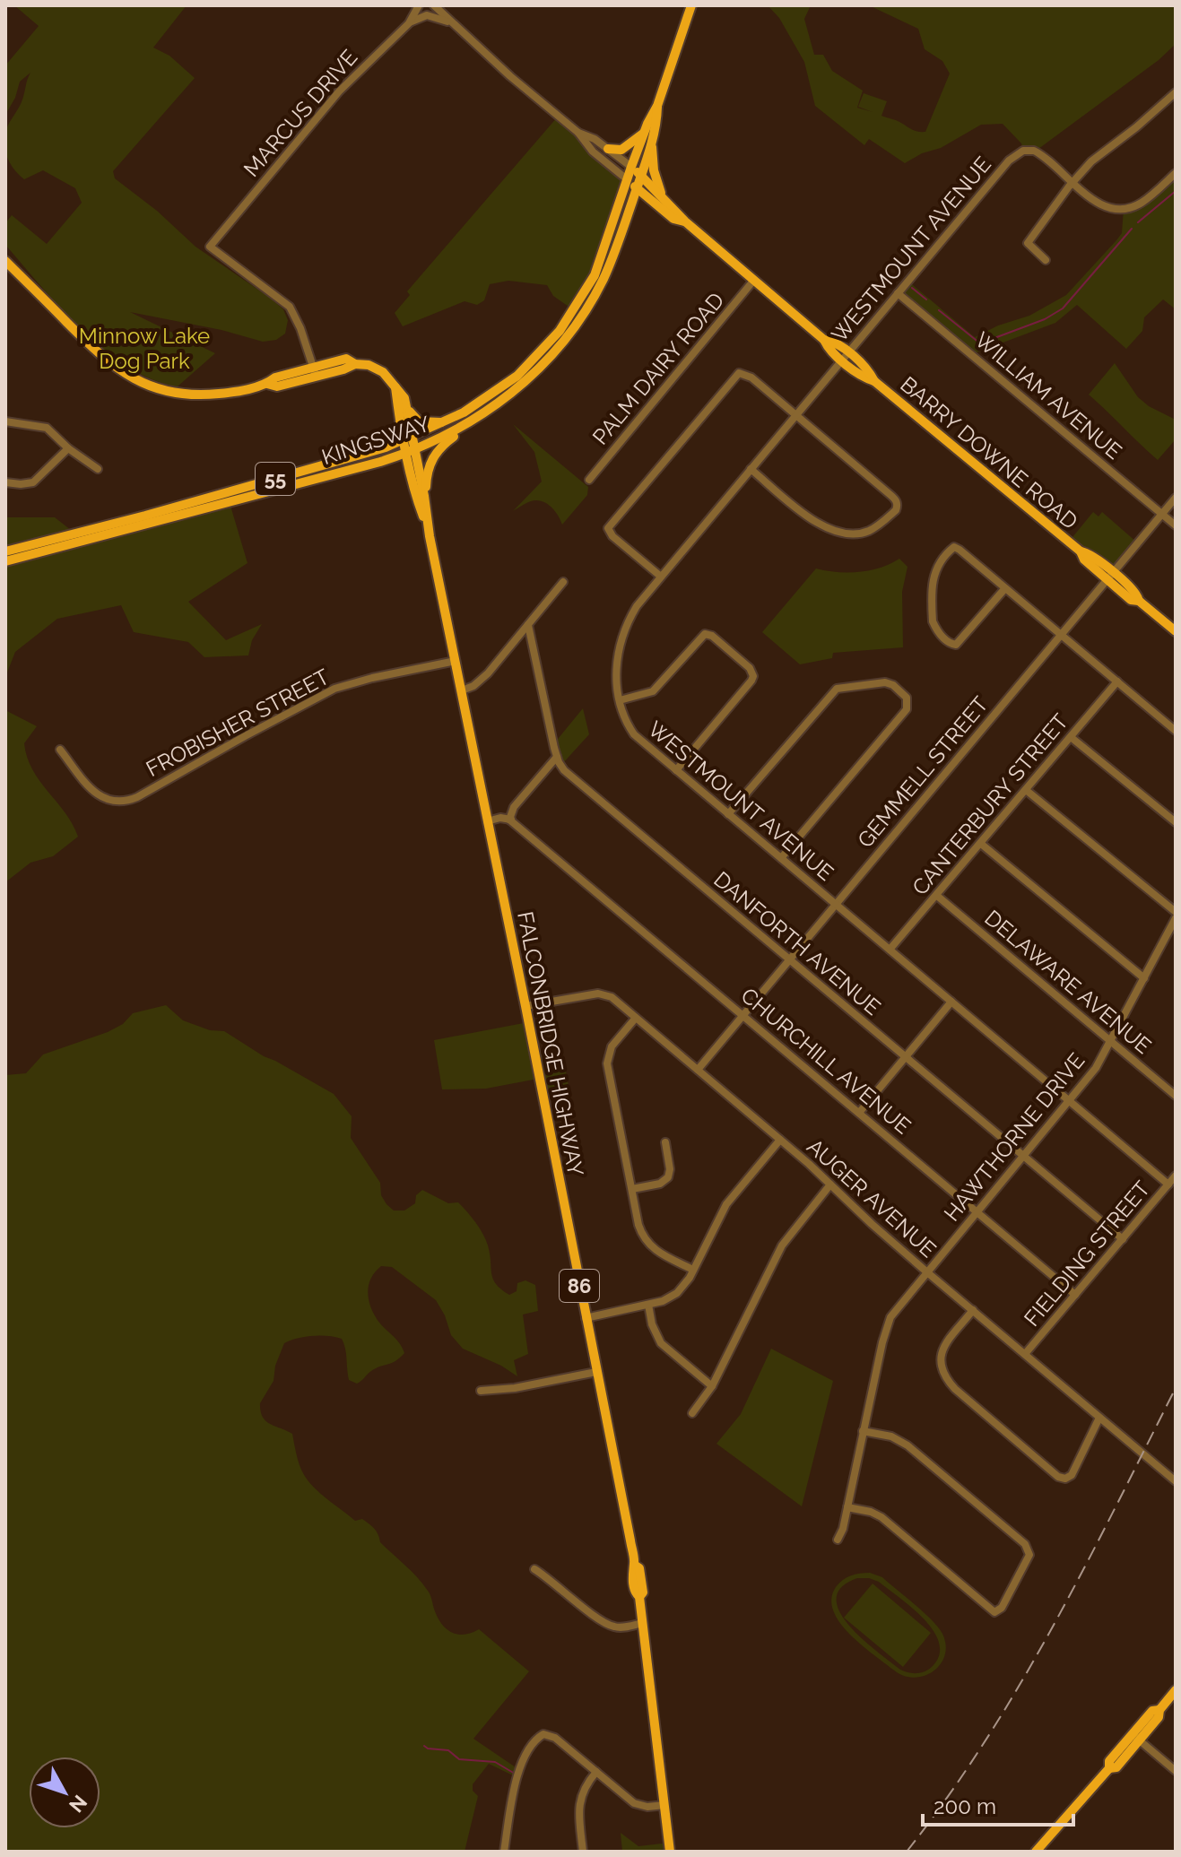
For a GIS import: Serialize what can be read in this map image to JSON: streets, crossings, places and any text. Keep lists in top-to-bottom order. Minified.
{"streets":{"main road":["KINGSWAY","BARRY DOWNE ROAD","55","FALCONBRIDGE HIGHWAY","86"],"street":["MARCUS DRIVE","WESTMOUNT AVENUE","PALM DAIRY ROAD","WILLIAM AVENUE","FROBISHER STREET","GEMMELL STREET","CANTERBURY STREET","DANFORTH AVENUE","DELAWARE AVENUE","CHURCHILL AVENUE","HAWTHORNE DRIVE","AUGER AVENUE","FIELDING STREET"]},"crossings":[["WESTMOUNT AVENUE","WILLIAM AVENUE"],["WESTMOUNT AVENUE","BARRY DOWNE ROAD"],["WESTMOUNT AVENUE","GEMMELL STREET"],["WESTMOUNT AVENUE","CANTERBURY STREET"],["WESTMOUNT AVENUE","HAWTHORNE DRIVE"],["WESTMOUNT AVENUE","FIELDING STREET"],["PALM DAIRY ROAD","BARRY DOWNE ROAD"],["WILLIAM AVENUE","GEMMELL STREET"],["KINGSWAY","BARRY DOWNE ROAD"],["KINGSWAY","FALCONBRIDGE HIGHWAY"],["BARRY DOWNE ROAD","GEMMELL STREET"],["FROBISHER STREET","FALCONBRIDGE HIGHWAY"],["GEMMELL STREET","DANFORTH AVENUE"],["GEMMELL STREET","CHURCHILL AVENUE"],["GEMMELL STREET","AUGER AVENUE"],["CANTERBURY STREET","DELAWARE AVENUE"],["DANFORTH AVENUE","HAWTHORNE DRIVE"],["DANFORTH AVENUE","FIELDING STREET"],["DELAWARE AVENUE","HAWTHORNE DRIVE"],["FALCONBRIDGE HIGHWAY","AUGER AVENUE"],["CHURCHILL AVENUE","HAWTHORNE DRIVE"],["CHURCHILL AVENUE","FIELDING STREET"],["HAWTHORNE DRIVE","AUGER AVENUE"],["AUGER AVENUE","FIELDING STREET"]],"parks":["Minnow Lake Dog Park"],"scale_bar":"200 m","north":"bottom right"}
